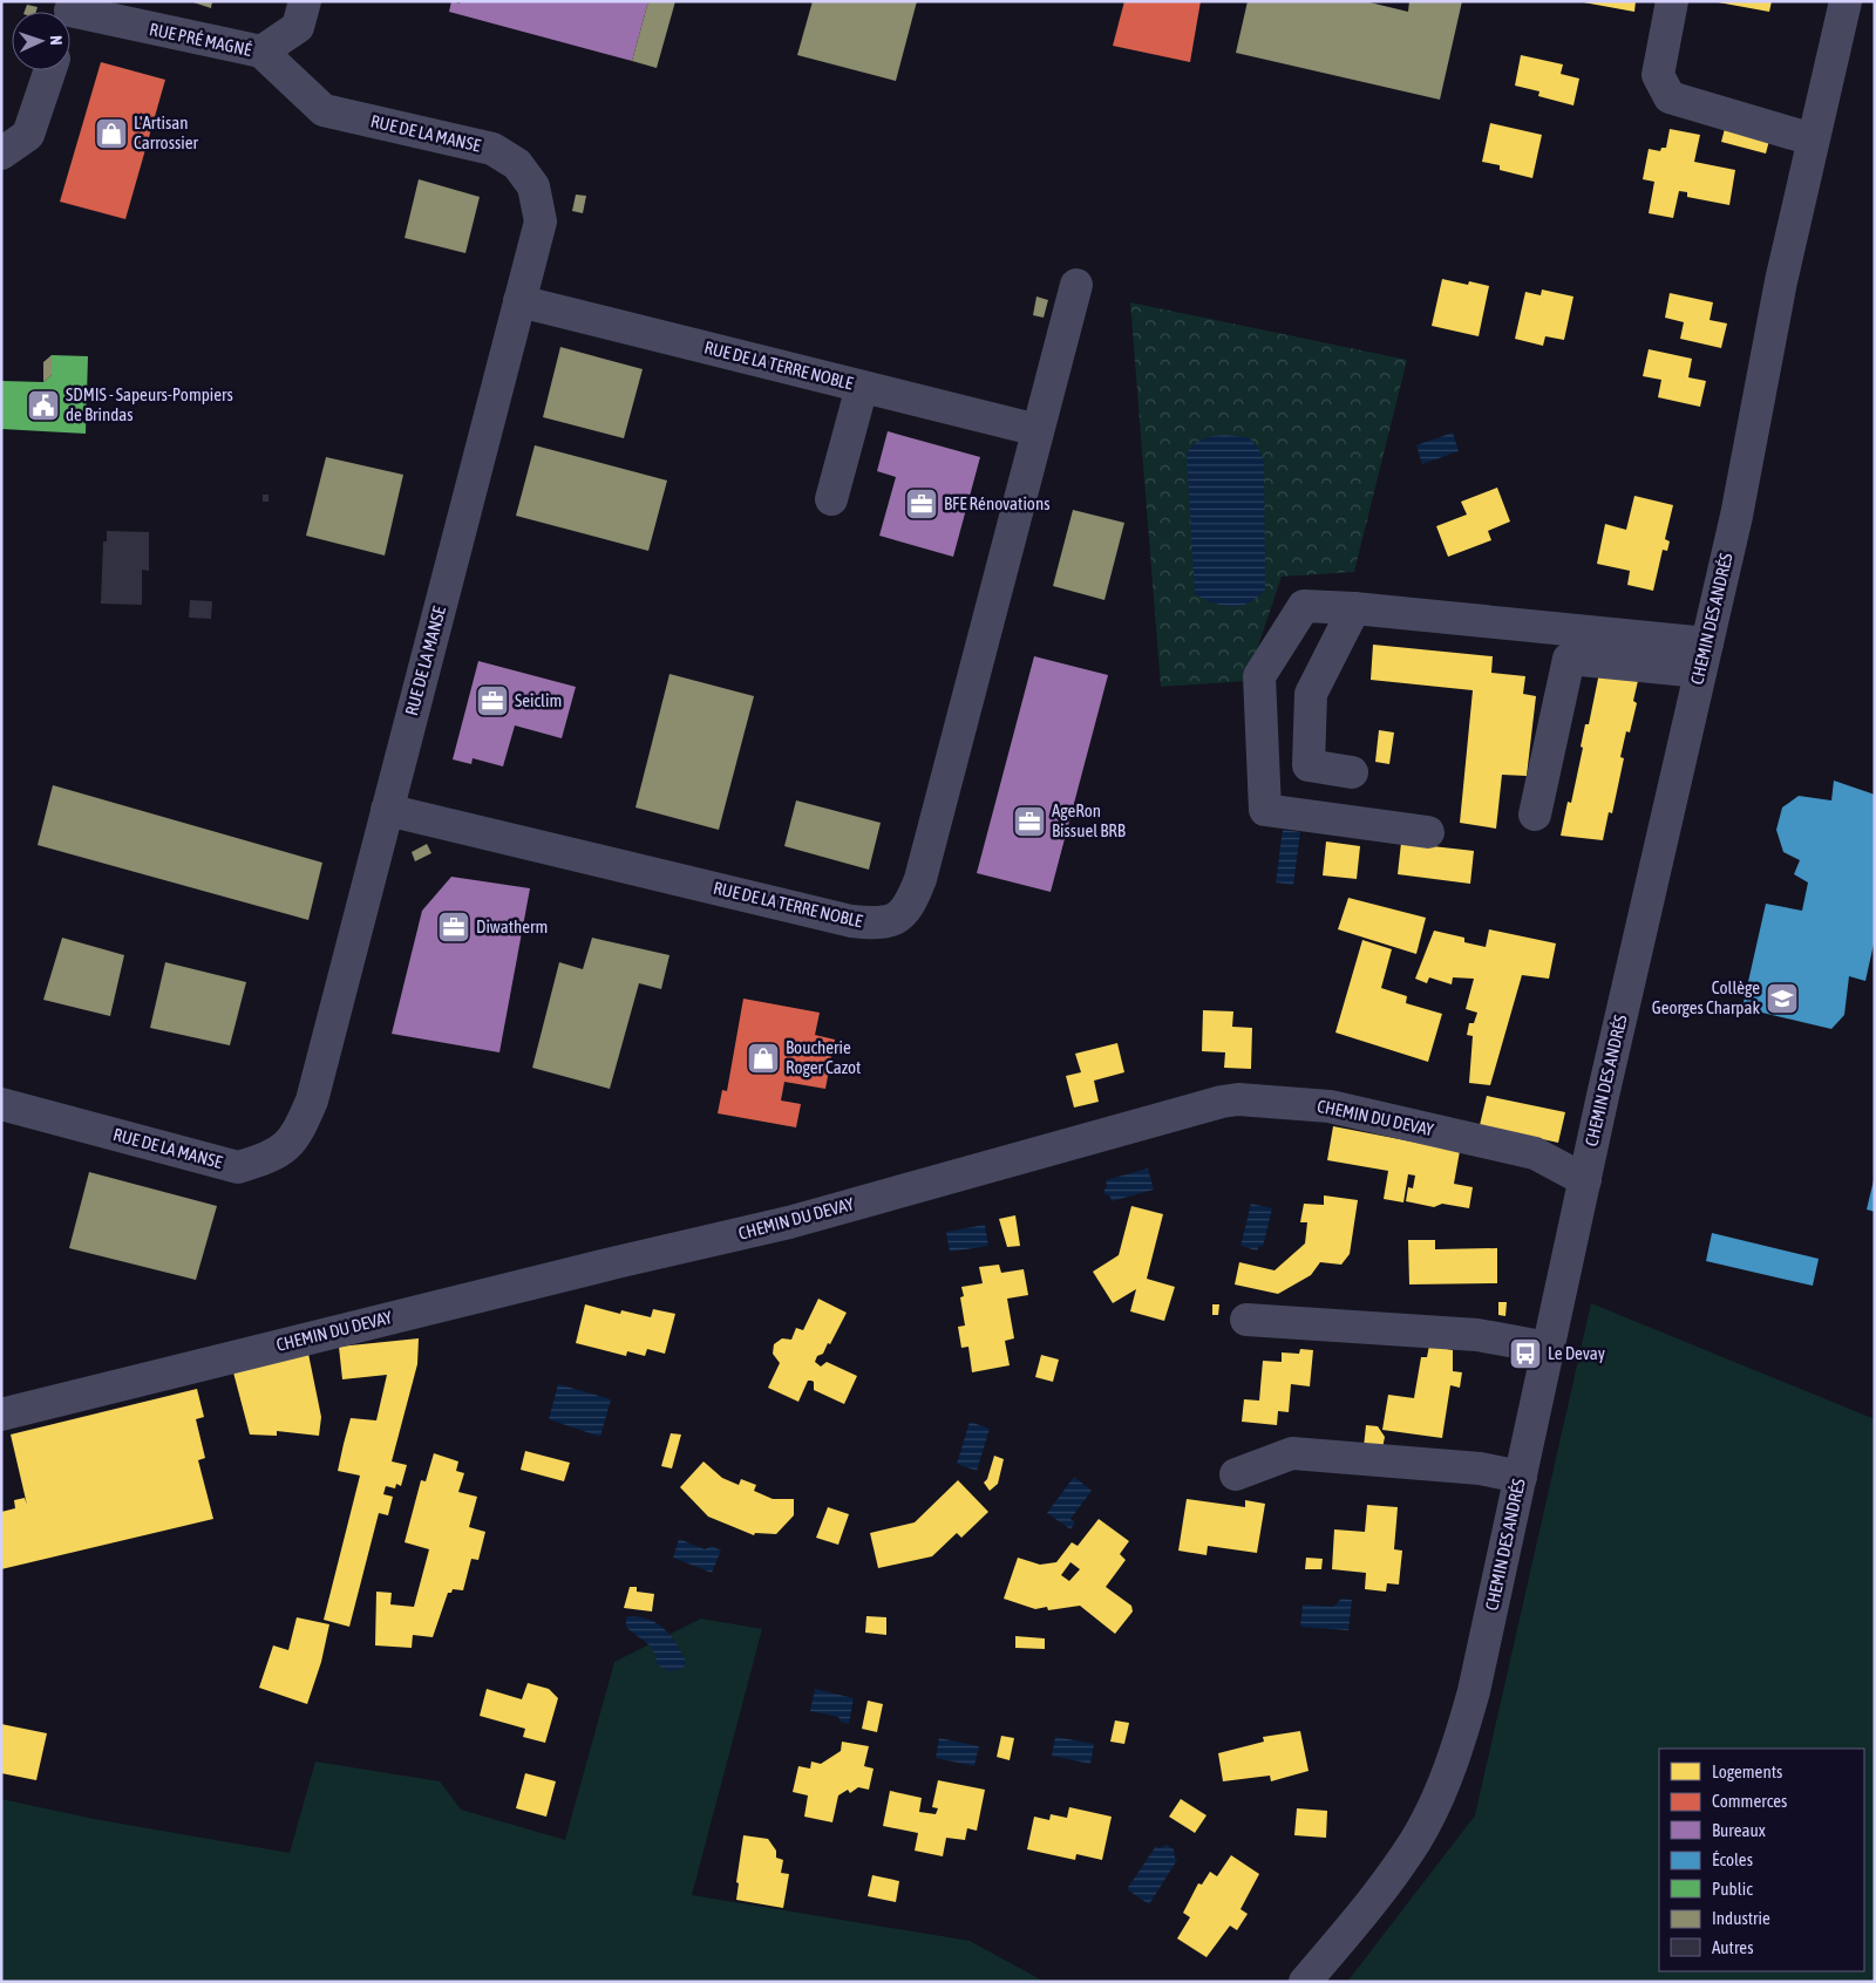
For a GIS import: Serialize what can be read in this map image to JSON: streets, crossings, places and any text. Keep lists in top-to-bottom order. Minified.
{"streets":{"street":["RUE PRÉ MAGNÉ","RUE DE LA MANSE","RUE DE LA TERRE NOBLE","CHEMIN DES ANDRÉS","CHEMIN DU DEVAY"]},"crossings":[["RUE PRÉ MAGNÉ","RUE DE LA MANSE"],["RUE DE LA MANSE","RUE DE LA TERRE NOBLE"],["CHEMIN DES ANDRÉS","CHEMIN DU DEVAY"]],"places":{"shop":["L'Artisan Carrossier","Boucherie Roger Cazot"],"public building":["SDMIS - Sapeurs-Pompiers de Brindas"],"office":["BFE Rénovations","Seiclim","AgeRon Bissuel BRB","Diwatherm"],"school or university":["Collège Georges Charpak"],"bus stop":["Le Devay"]},"legend":["Logements","Commerces","Bureaux","Écoles","Public","Industrie","Autres"],"north":"right"}
